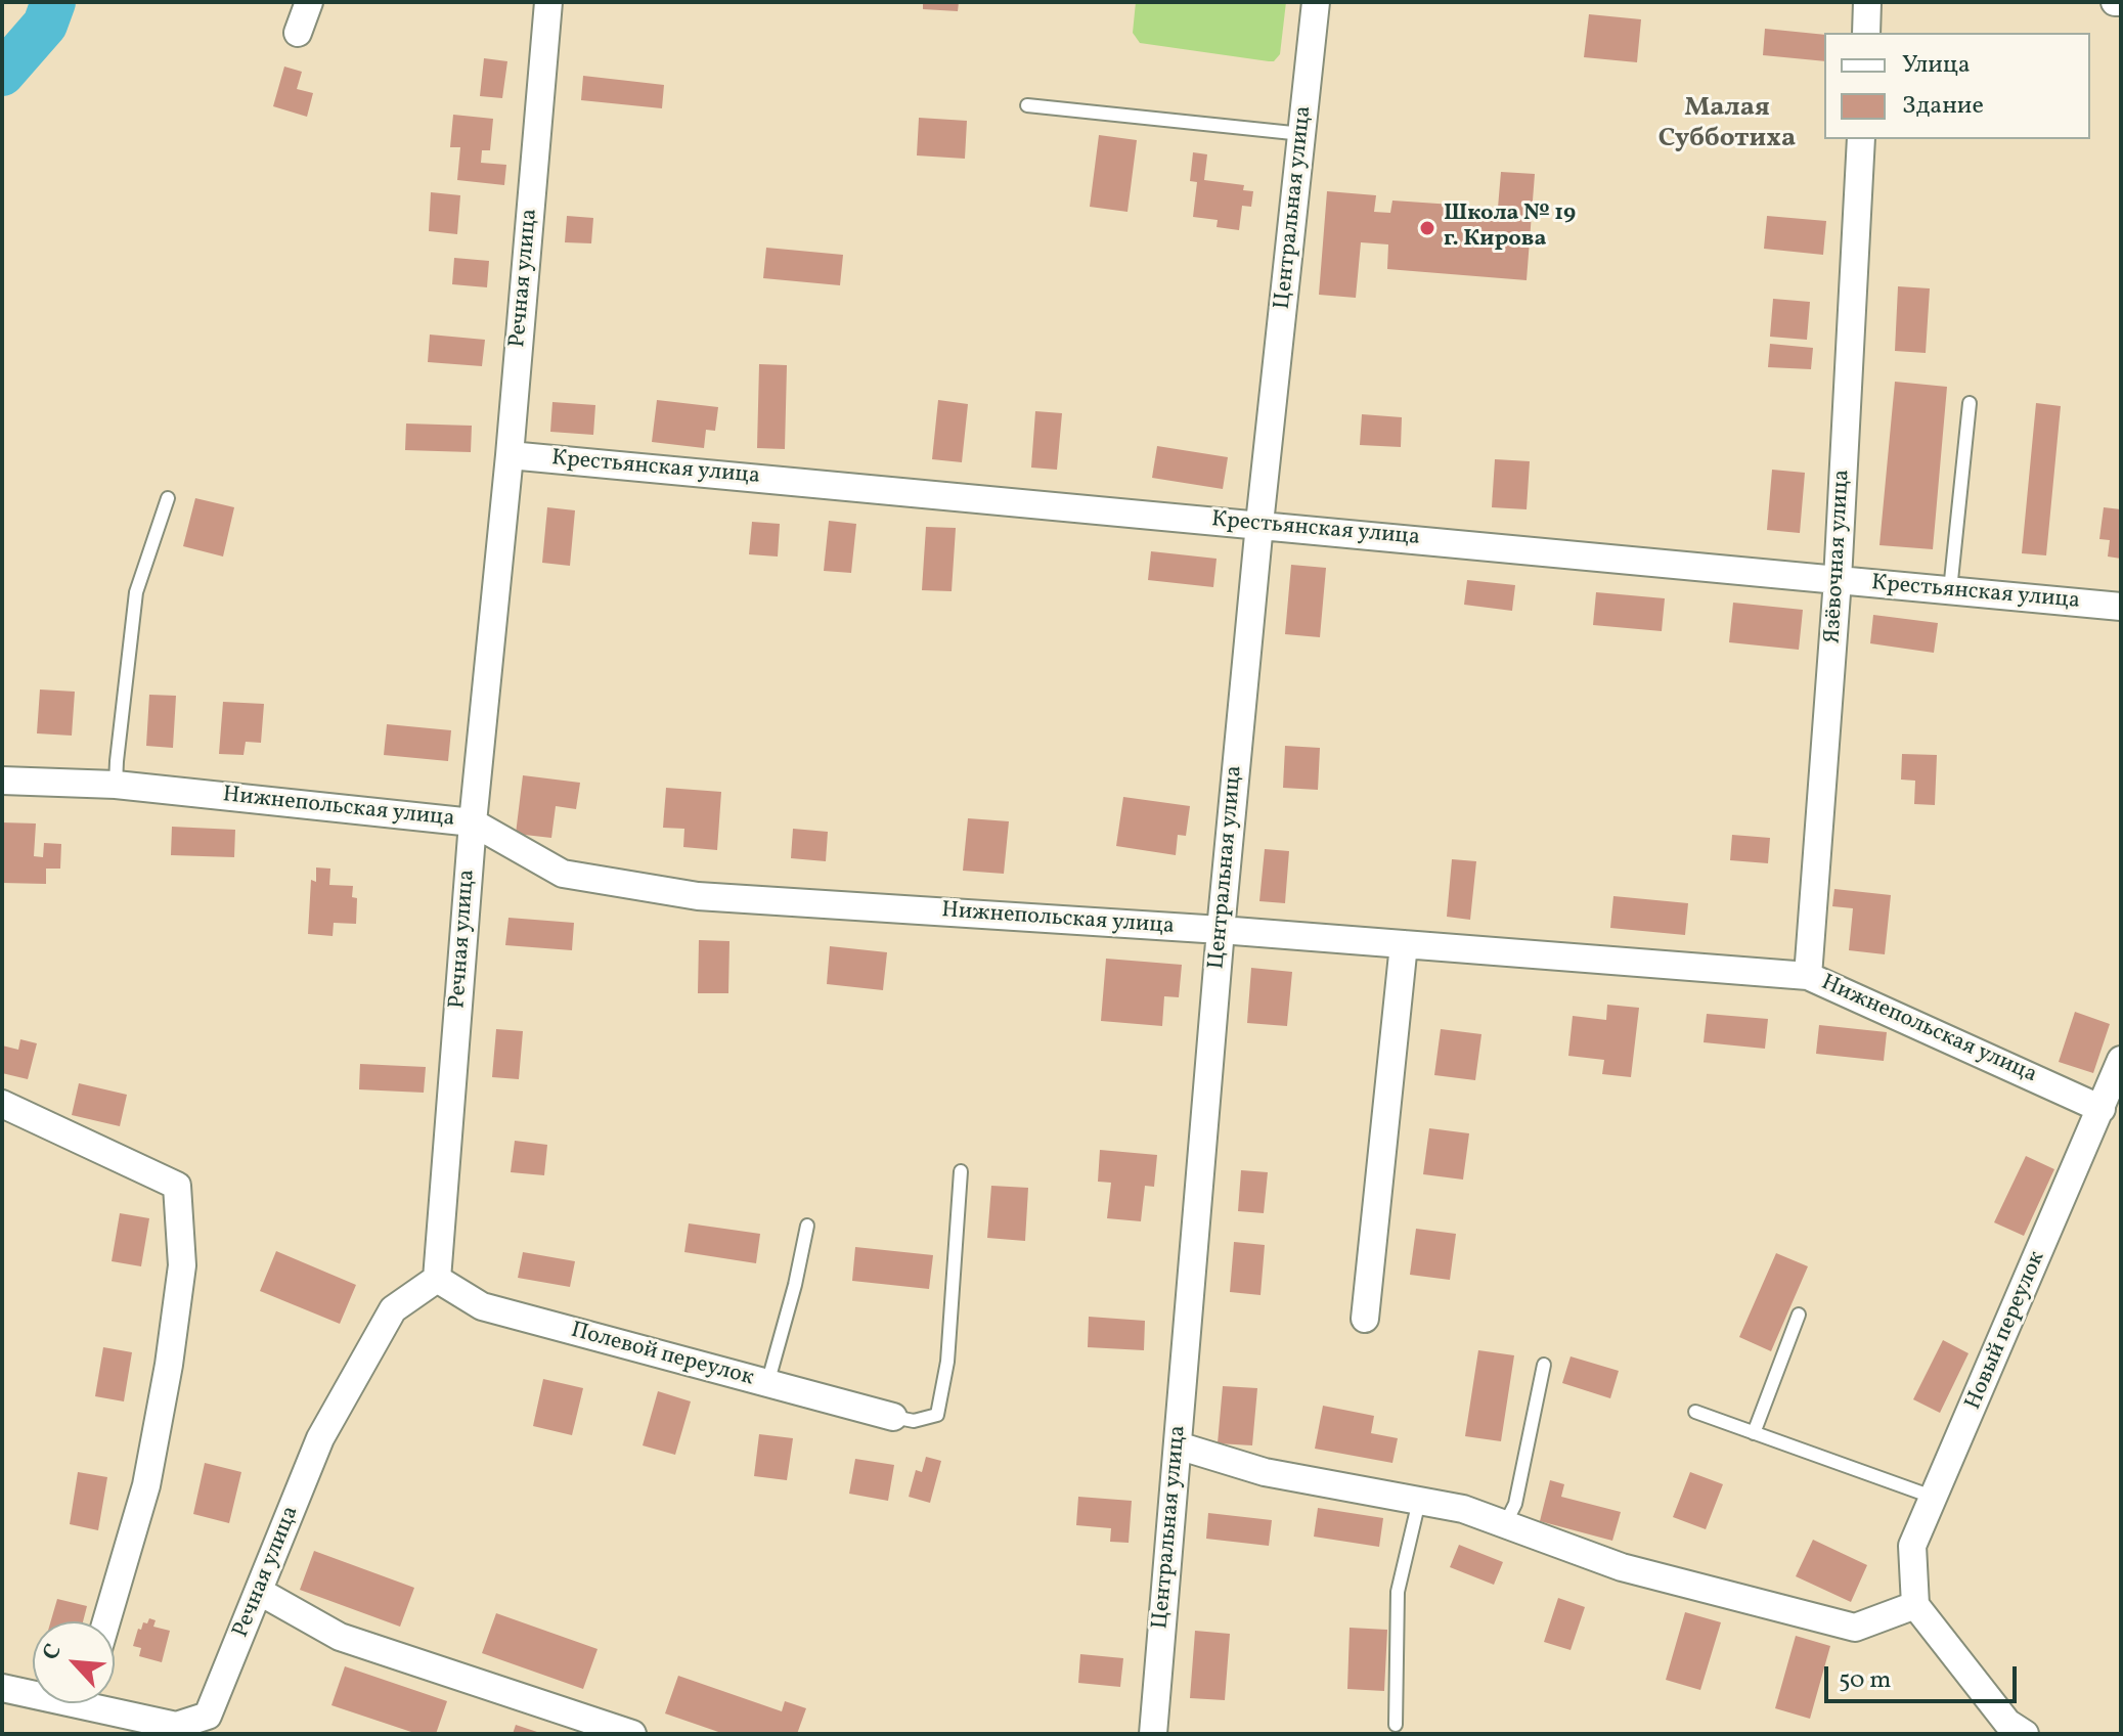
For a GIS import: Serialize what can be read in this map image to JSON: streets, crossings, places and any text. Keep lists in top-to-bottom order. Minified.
{"streets":{"street":["Центральная улица","Речная улица","Крестьянская улица","Язёвочная улица","Нижнепольская улица","Новый переулок","Полевой переулок"]},"crossings":[["Центральная улица","Крестьянская улица"],["Центральная улица","Нижнепольская улица"],["Речная улица","Крестьянская улица"],["Речная улица","Нижнепольская улица"],["Речная улица","Полевой переулок"],["Крестьянская улица","Язёвочная улица"],["Язёвочная улица","Нижнепольская улица"],["Нижнепольская улица","Новый переулок"]],"districts":["Малая Субботиха"],"places":["Школа № 19 г. Кирова"],"legend":["Улица","Здание"],"scale_bar":"50 m","north":"top left"}
